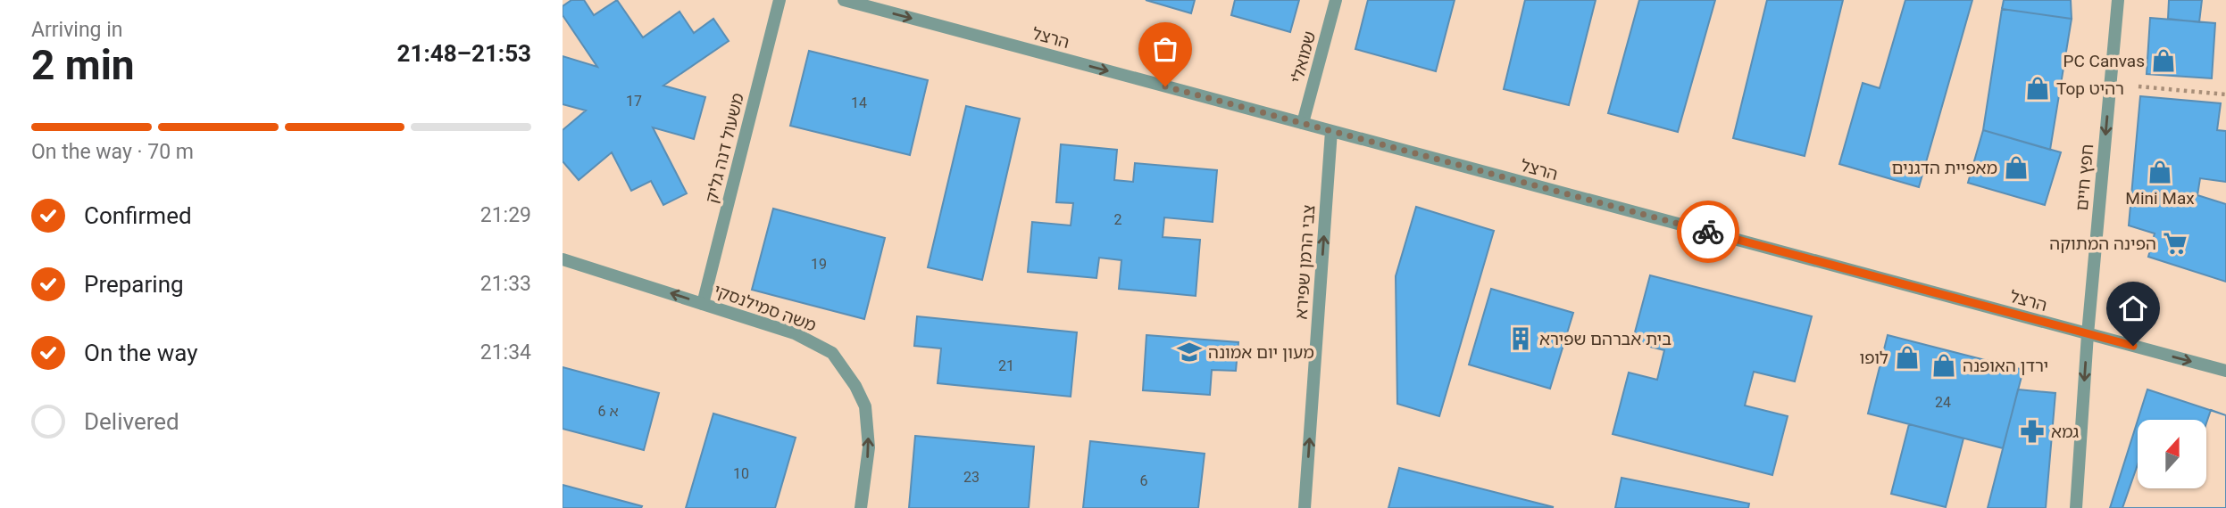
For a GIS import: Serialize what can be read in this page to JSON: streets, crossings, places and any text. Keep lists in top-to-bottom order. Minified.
{"streets":{"street":["הרצל","שמואלי","משעול דנה גליק","חפץ חיים","צבי הרמן שפירא","משה סמילנסקי"]},"crossings":[["הרצל","שמואלי"],["הרצל","חפץ חיים"],["הרצל","צבי הרמן שפירא"],["משעול דנה גליק","משה סמילנסקי"]],"one_way":["הרצל","חפץ חיים","צבי הרמן שפירא","משה סמילנסקי"],"places":{"shop":["PC Canvas","Top רהיט","מאפיית הדגנים","Mini Max","לופו","ירדן האופנה"],"supermarket":["הפינה המתוקה"],"building":["בית אברהם שפירא"],"school or university":["מעון יום אמונה"],"pharmacy":["גמא"]},"house_numbers":["17","14","2","19","21","24","6 א","10","23","6"],"north":"top","page":{"heading":["2 min","Arriving in","21:48–21:53"],"bar":"On the way · 70 m","list":[["Confirmed","21:29"],["Preparing","21:33"],["On the way","21:34"],"Delivered"]}}
